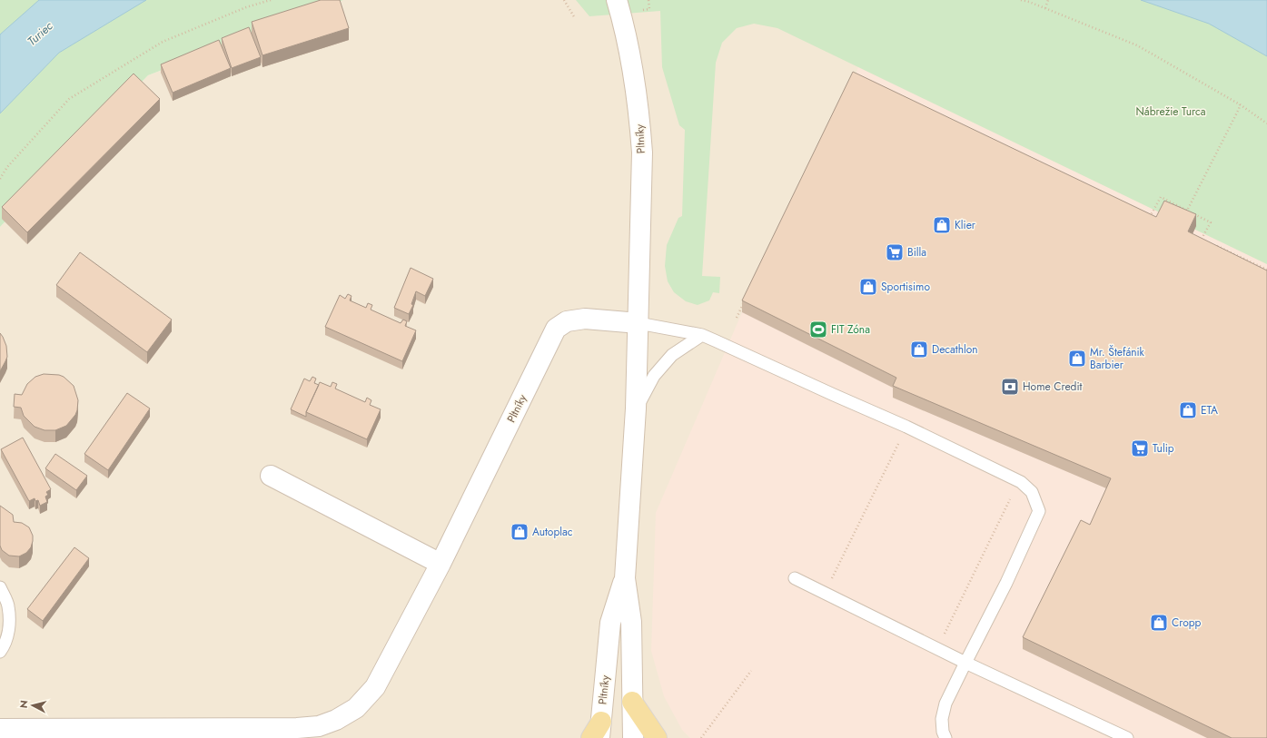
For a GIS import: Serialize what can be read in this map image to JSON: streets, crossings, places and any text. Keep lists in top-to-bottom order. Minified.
{"streets":{"street":["Pltníky"]},"water":["Turiec"],"parks":["Nábrežie Turca"],"places":{"shop":["Klier","Sportisimo","Decathlon","Mr. Štefánik Barbier","ETA","Autoplac","Cropp"],"supermarket":["Billa","Tulip"],"sports":["FIT Zóna"],"bank":["Home Credit"]},"north":"left"}
